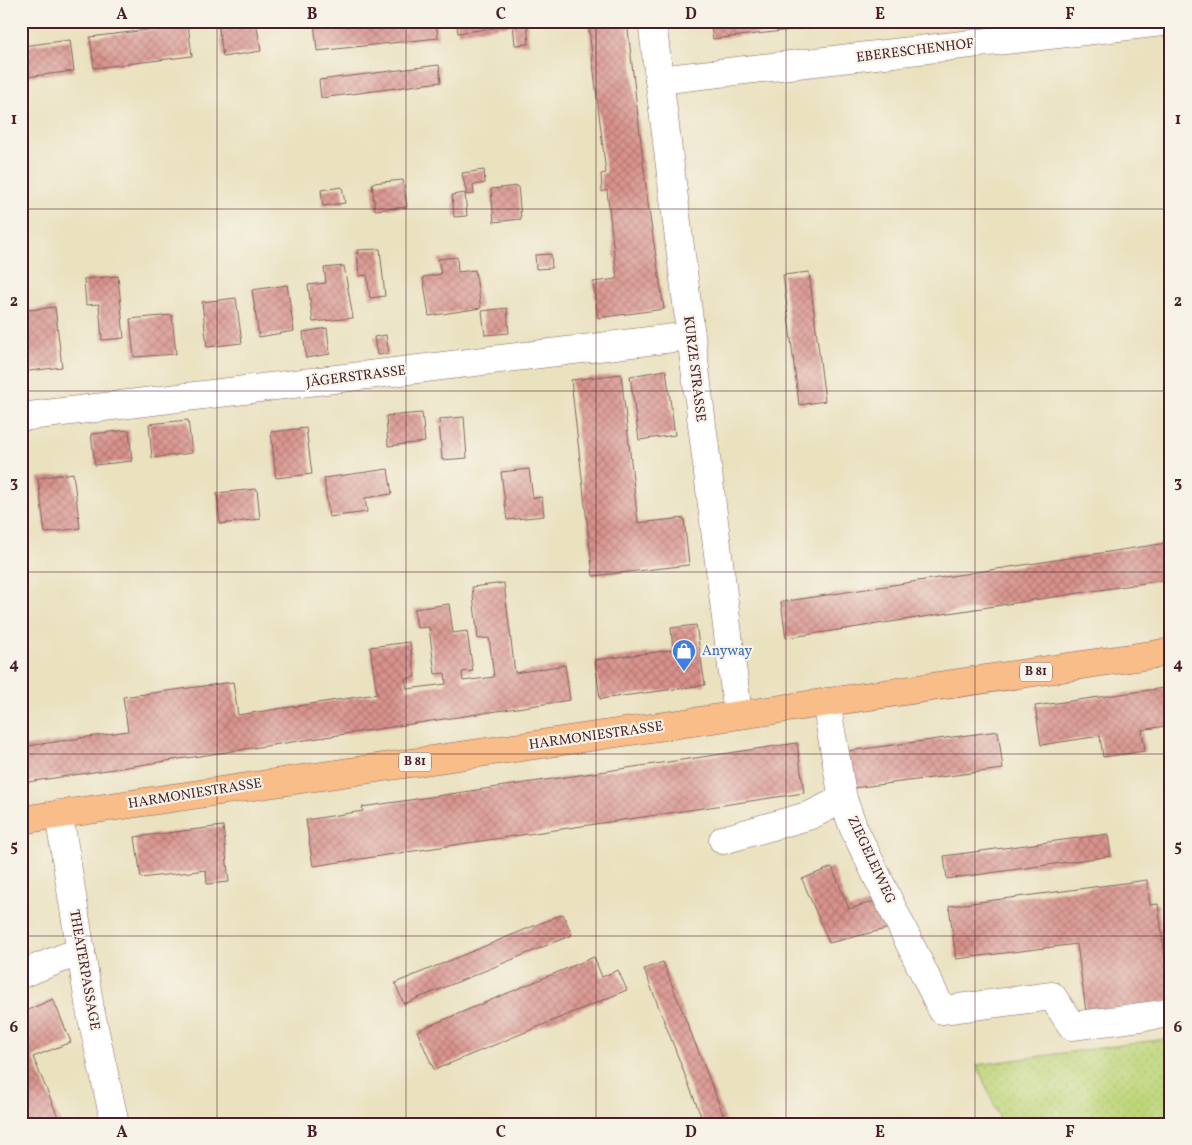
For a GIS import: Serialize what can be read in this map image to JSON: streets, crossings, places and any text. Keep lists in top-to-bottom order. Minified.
{"streets":{"main road":["B 81","HARMONIESTRASSE"],"street":["EBERESCHENHOF","KURZE STRASSE","JÄGERSTRASSE","ZIEGELEIWEG","THEATERPASSAGE"]},"crossings":[["EBERESCHENHOF","KURZE STRASSE"],["KURZE STRASSE","JÄGERSTRASSE"],["KURZE STRASSE","HARMONIESTRASSE"],["HARMONIESTRASSE","ZIEGELEIWEG"],["HARMONIESTRASSE","THEATERPASSAGE"]],"places":{"shop":["Anyway"]},"grid":{"columns":["A","B","C","D","E","F"],"rows":["1","2","3","4","5","6"]}}
